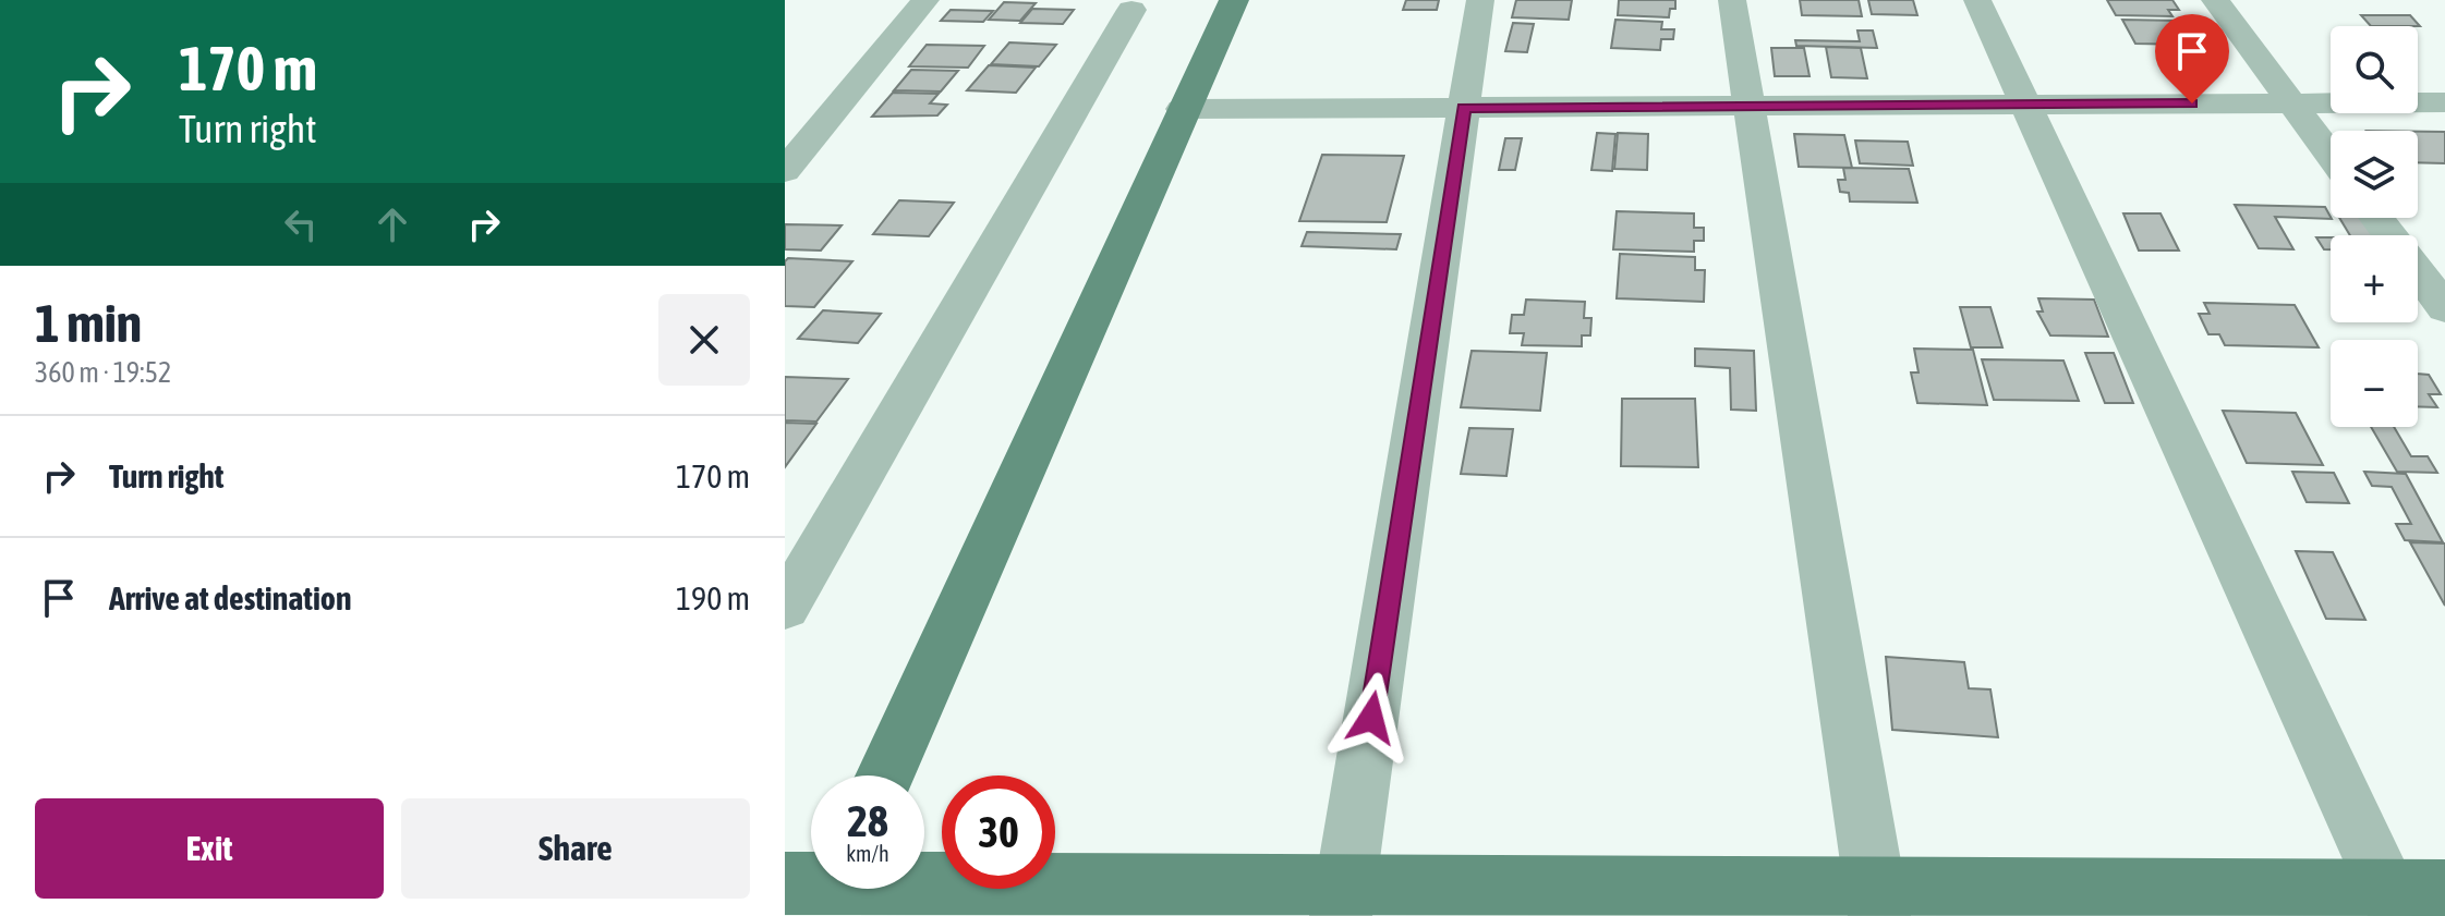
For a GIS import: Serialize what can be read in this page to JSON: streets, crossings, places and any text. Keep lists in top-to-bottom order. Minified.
{"page":{"turn":["170 m","Turn right"],"map_buttons":["+","−"],"heading":["1 min","360 m · 19:52"],"list":[{"name":"Turn right","value":"170 m"},{"name":"Arrive at destination","value":"190 m"}],"speed":"28 km/h","limit":"30","buttons":["Exit","Share"]}}
